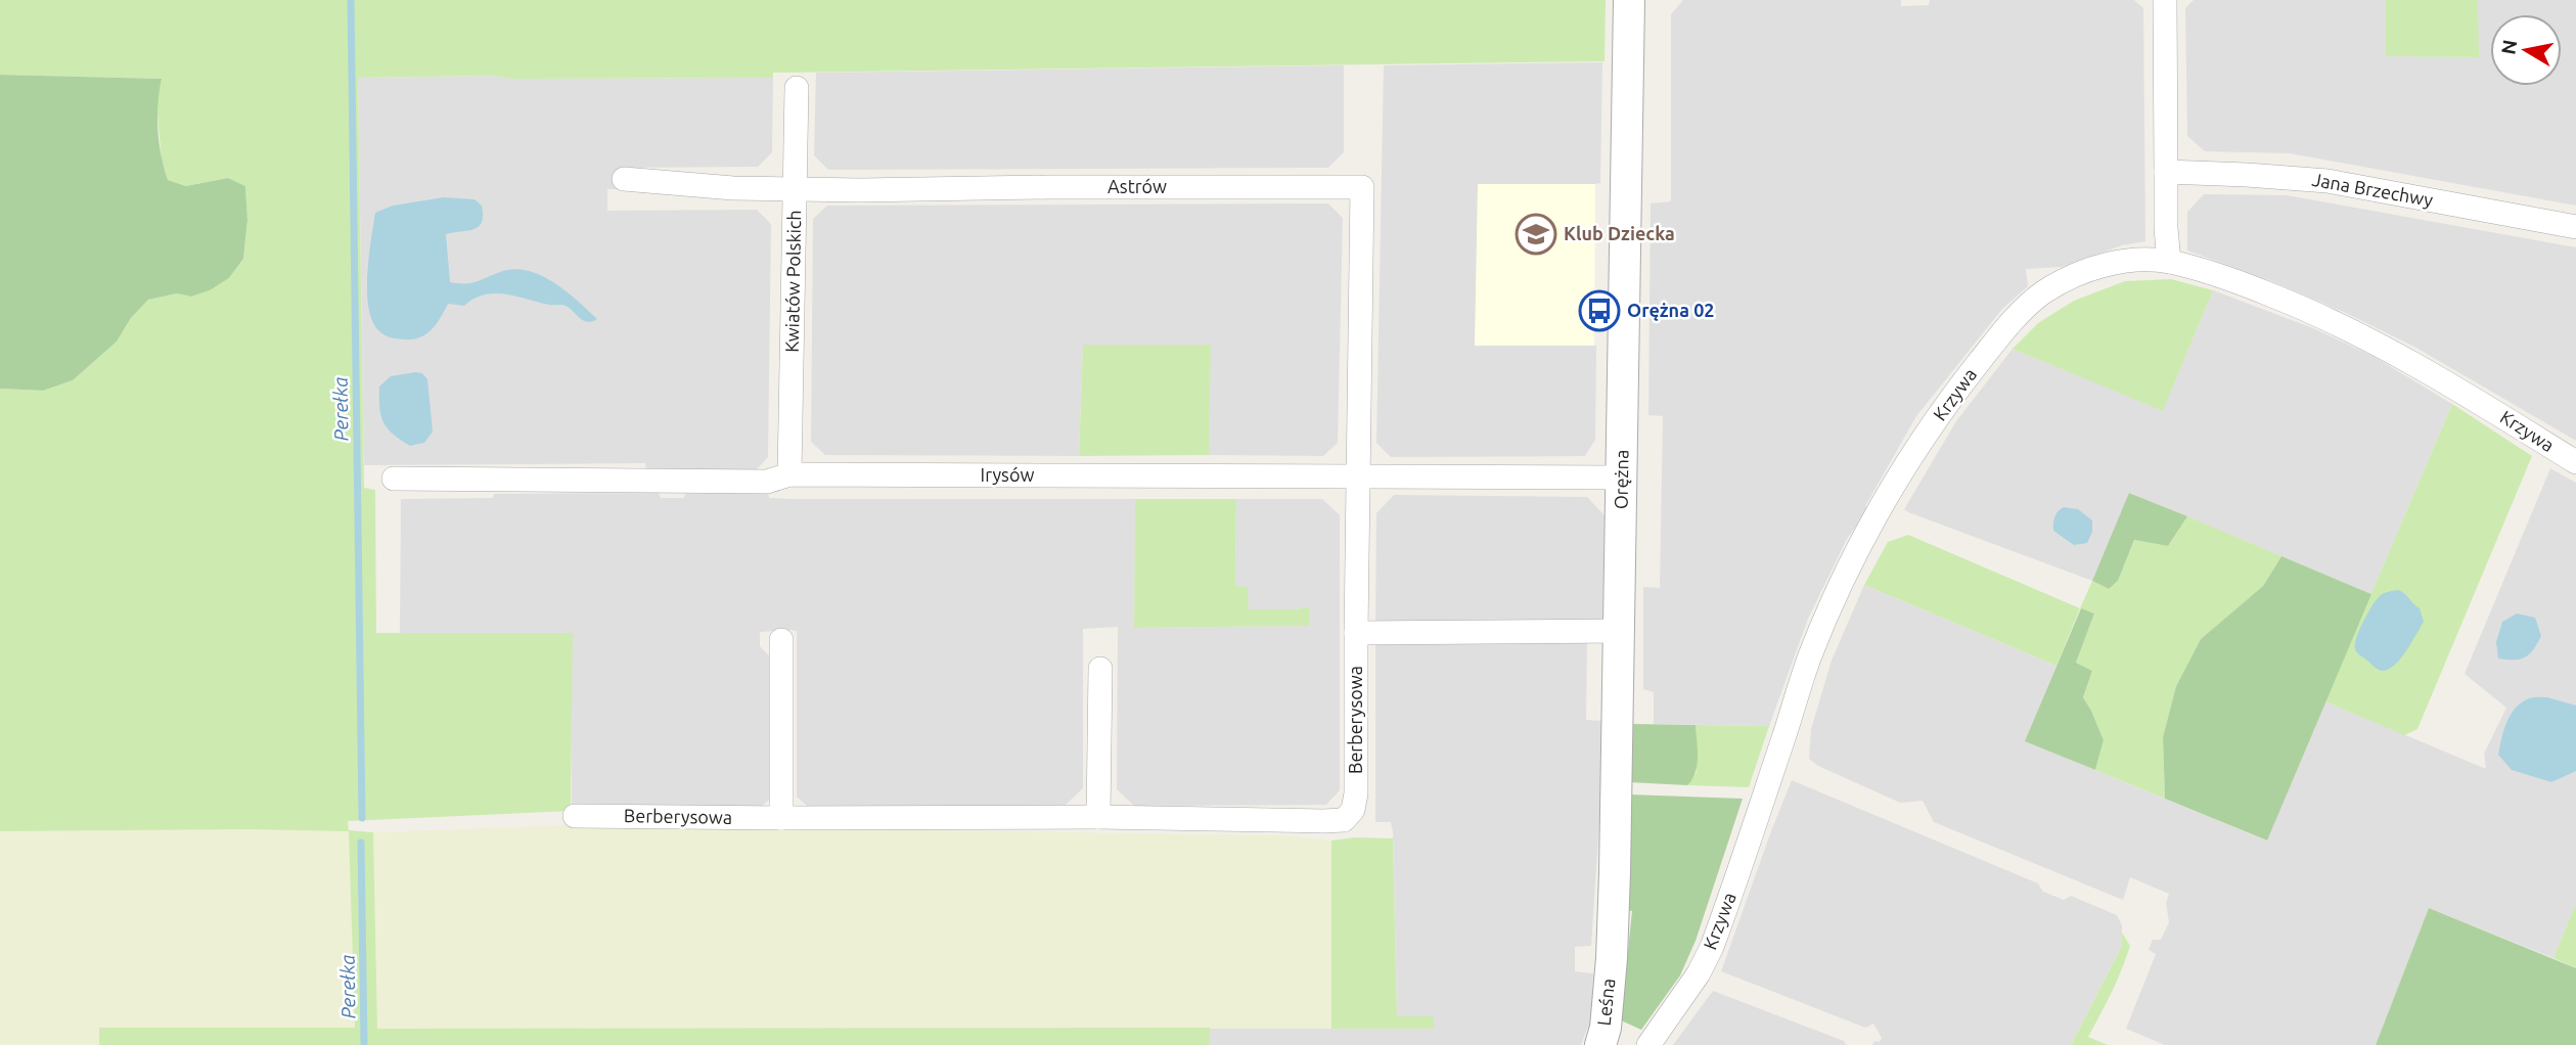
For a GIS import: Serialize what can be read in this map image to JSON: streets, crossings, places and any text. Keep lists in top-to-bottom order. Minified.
{"streets":{"street":["Astrów","Jana Brzechwy","Kwiatów Polskich","Krzywa","Irysów","Orężna","Berberysowa","Leśna"]},"crossings":[["Astrów","Kwiatów Polskich"],["Astrów","Irysów"],["Kwiatów Polskich","Irysów"],["Irysów","Orężna"],["Orężna","Leśna"]],"water":["Perełka"],"places":{"school or university":["Klub Dziecka"],"bus stop":["Orężna 02"]},"north":"left"}
